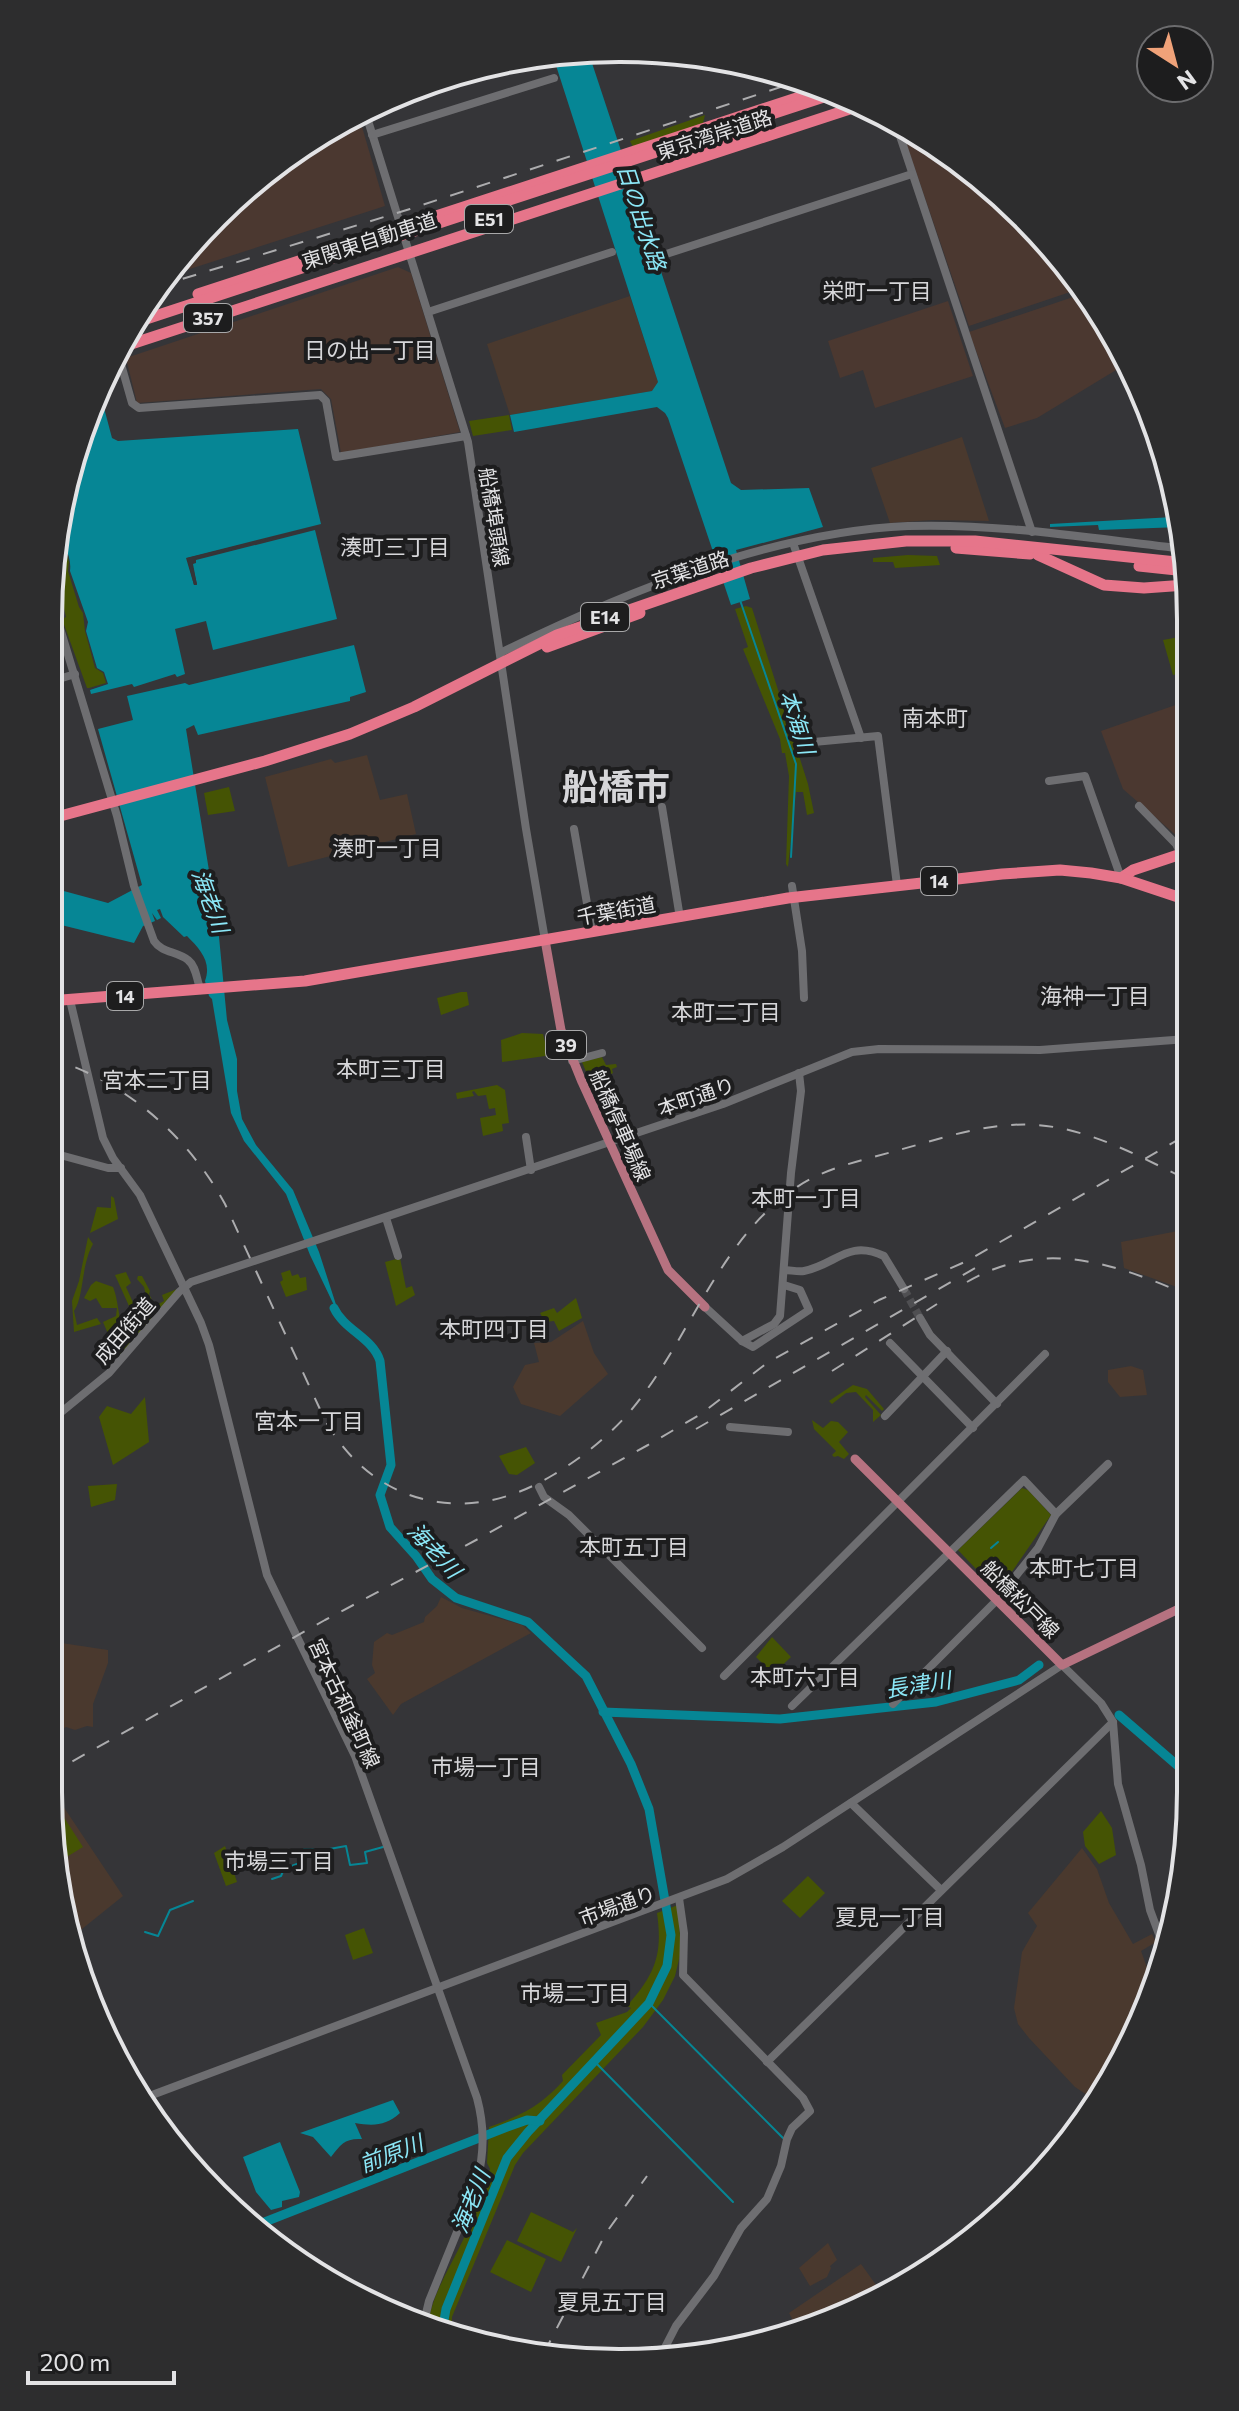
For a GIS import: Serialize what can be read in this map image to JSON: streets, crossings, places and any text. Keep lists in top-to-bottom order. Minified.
{"streets":{"highway":["東京湾岸道路","E51","東関東自動車道","357","京葉道路","E14","14","千葉街道"],"main road":["39","船橋停車場線","船橋松戸線"],"street":["船橋埠頭線","本町通り","成田街道","宮本古和釜町線","市場通り"]},"crossings":[["東京湾岸道路","船橋埠頭線"],["船橋埠頭線","千葉街道"],["船橋埠頭線","船橋停車場線"],["14","千葉街道"],["千葉街道","船橋停車場線"],["本町通り","船橋停車場線"],["本町通り","成田街道"],["本町通り","宮本古和釜町線"],["成田街道","宮本古和釜町線"],["船橋松戸線","市場通り"],["宮本古和釜町線","市場通り"]],"districts":["栄町一丁目","日の出一丁目","湊町三丁目","南本町","船橋市","湊町一丁目","海神一丁目","本町二丁目","本町三丁目","宮本二丁目","本町一丁目","本町四丁目","宮本一丁目","本町五丁目","本町七丁目","本町六丁目","市場一丁目","市場三丁目","夏見一丁目","市場二丁目","夏見五丁目"],"water":["日の出水路","本海川","海老川","長津川","前原川"],"scale_bar":"200 m","north":"bottom right"}
